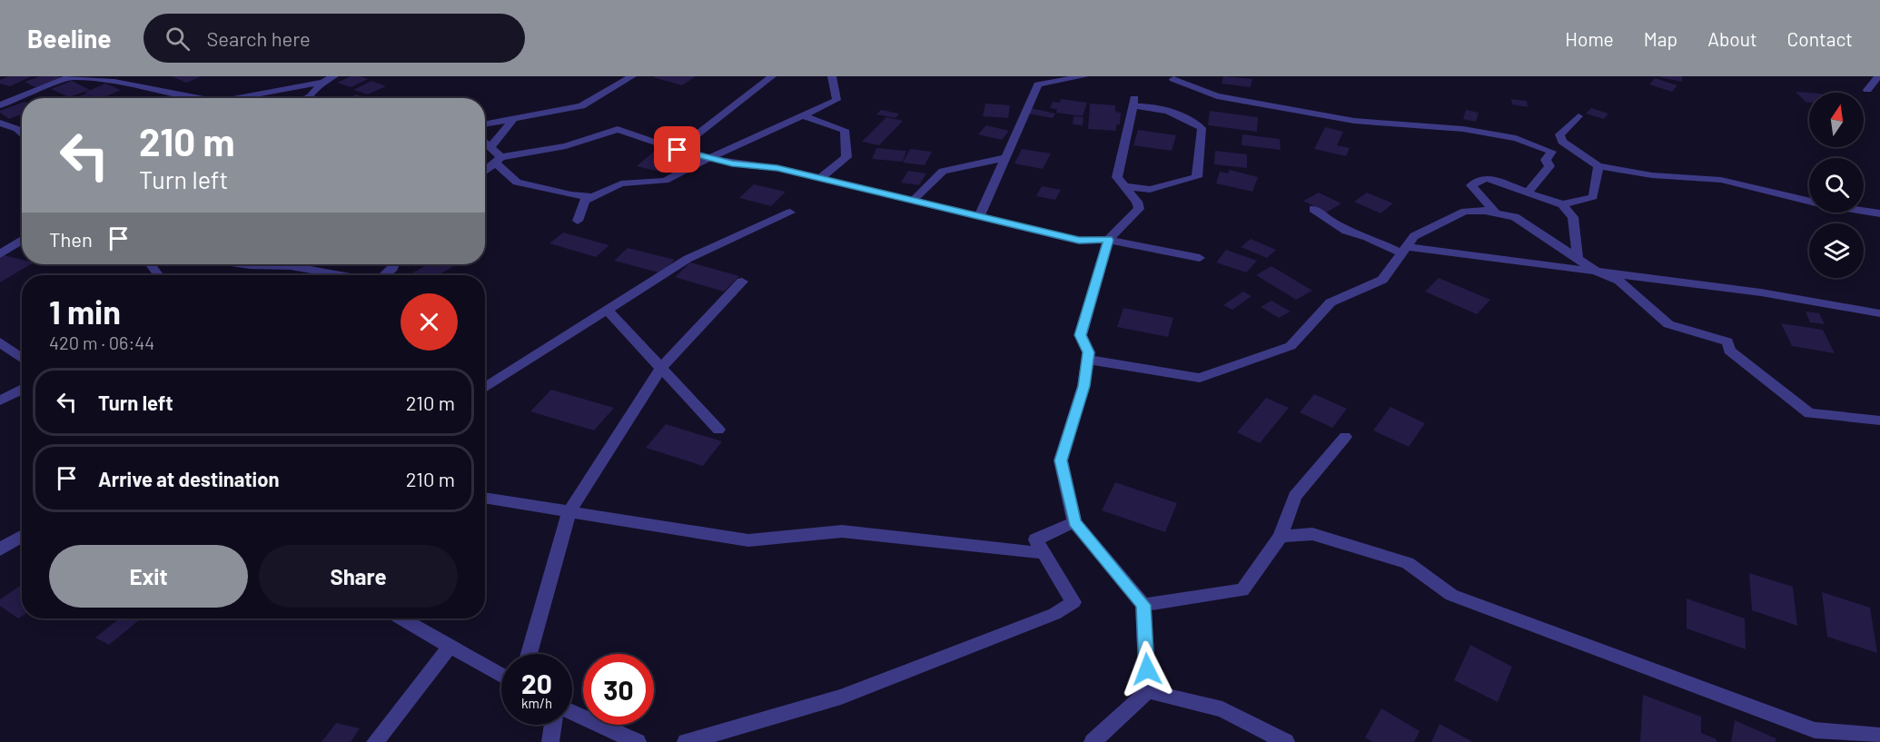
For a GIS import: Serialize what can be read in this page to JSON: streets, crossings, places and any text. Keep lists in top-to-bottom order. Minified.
{"north":"top","page":{"header":"Beeline","search":"Search here","nav":["Home","Map","About","Contact"],"turn":["210 m","Turn left"],"then":"Then","heading":["1 min","420 m · 06:44"],"list":[{"name":"Turn left","value":"210 m"},{"name":"Arrive at destination","value":"210 m"}],"buttons":["Exit","Share"],"speed":"20 km/h","limit":"30"}}
